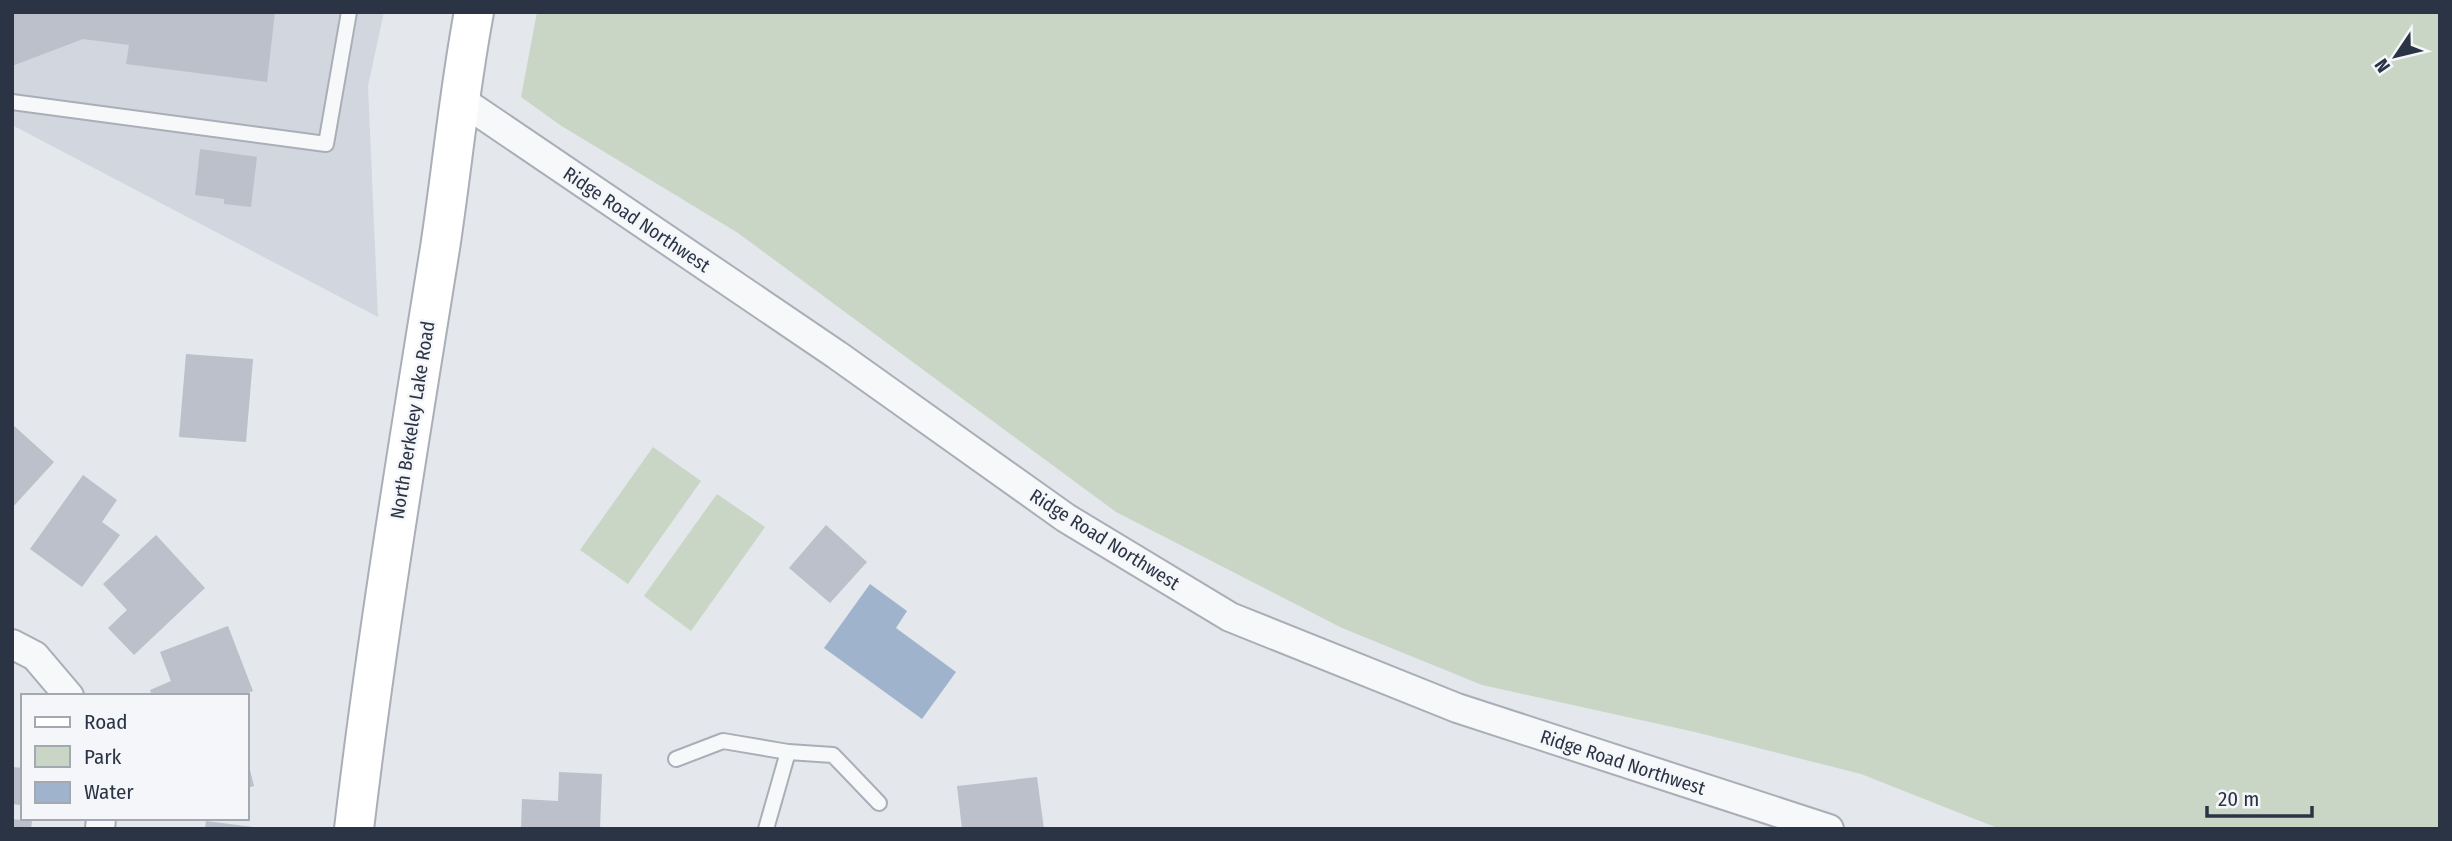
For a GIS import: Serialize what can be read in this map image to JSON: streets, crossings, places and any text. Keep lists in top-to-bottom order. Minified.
{"streets":{"street":["Ridge Road Northwest","North Berkeley Lake Road"]},"crossings":[["Ridge Road Northwest","North Berkeley Lake Road"]],"legend":["Road","Park","Water"],"scale_bar":"20 m","north":"bottom left"}
